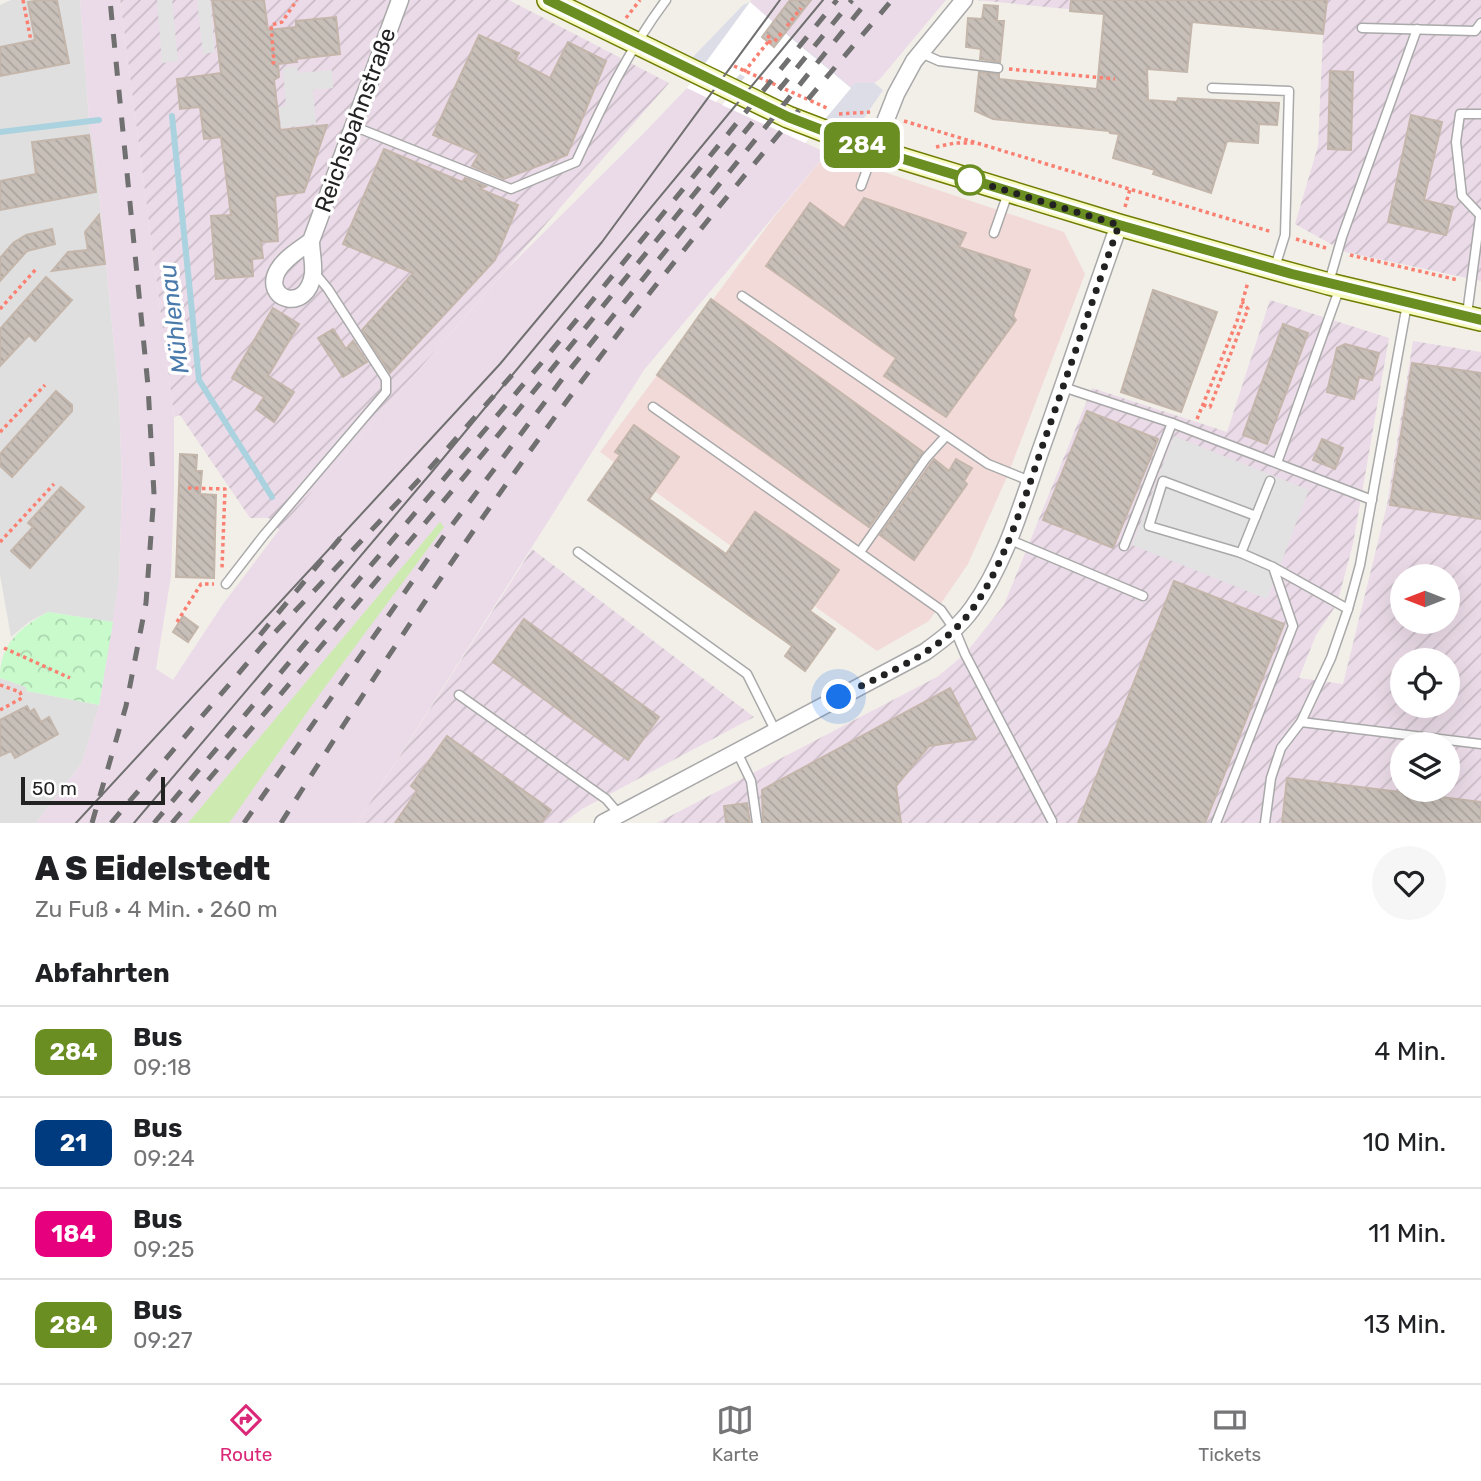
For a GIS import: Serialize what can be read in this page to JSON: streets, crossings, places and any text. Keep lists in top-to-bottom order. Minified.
{"streets":{"street":["Reichsbahnstraße"]},"water":["Mühlenau"],"lines":["bus line 284"],"scale_bar":"50 m","north":"left","page":{"on_map":"284","scale":"50 m","heading":[["A S Eidelstedt","Zu Fuß · 4 Min. · 260 m"],"Abfahrten"],"list":[{"mark":"284","name":"Bus","note":"09:18","value":"4 Min."},{"mark":"21","name":"Bus","note":"09:24","value":"10 Min."},{"mark":"184","name":"Bus","note":"09:25","value":"11 Min."},{"mark":"284","name":"Bus","note":"09:27","value":"13 Min."}],"tabs":["Route","Karte","Tickets"]}}
